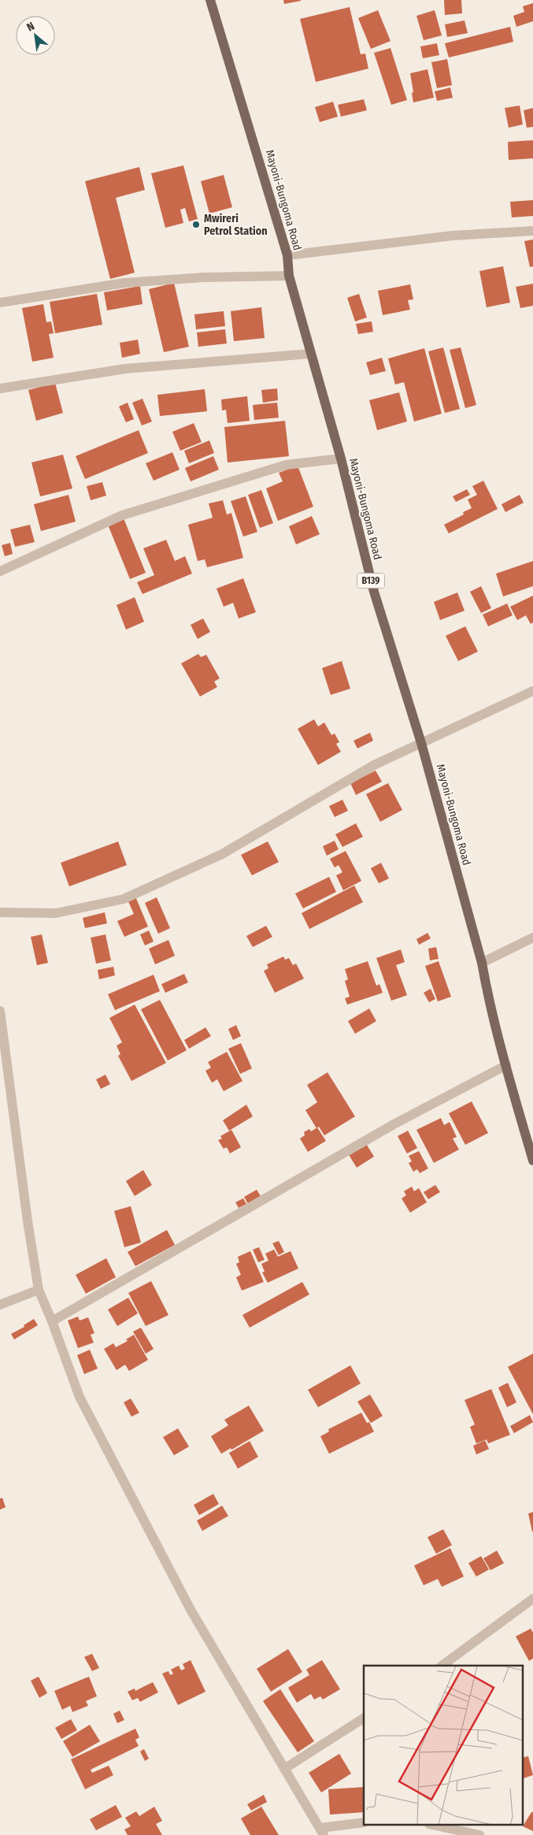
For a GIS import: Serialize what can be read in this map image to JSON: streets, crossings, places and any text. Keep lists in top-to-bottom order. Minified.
{"streets":{"main road":["Mayoni-Bungoma Road","B139"]},"places":["Mwireri Petrol Station"],"north":"top left"}
